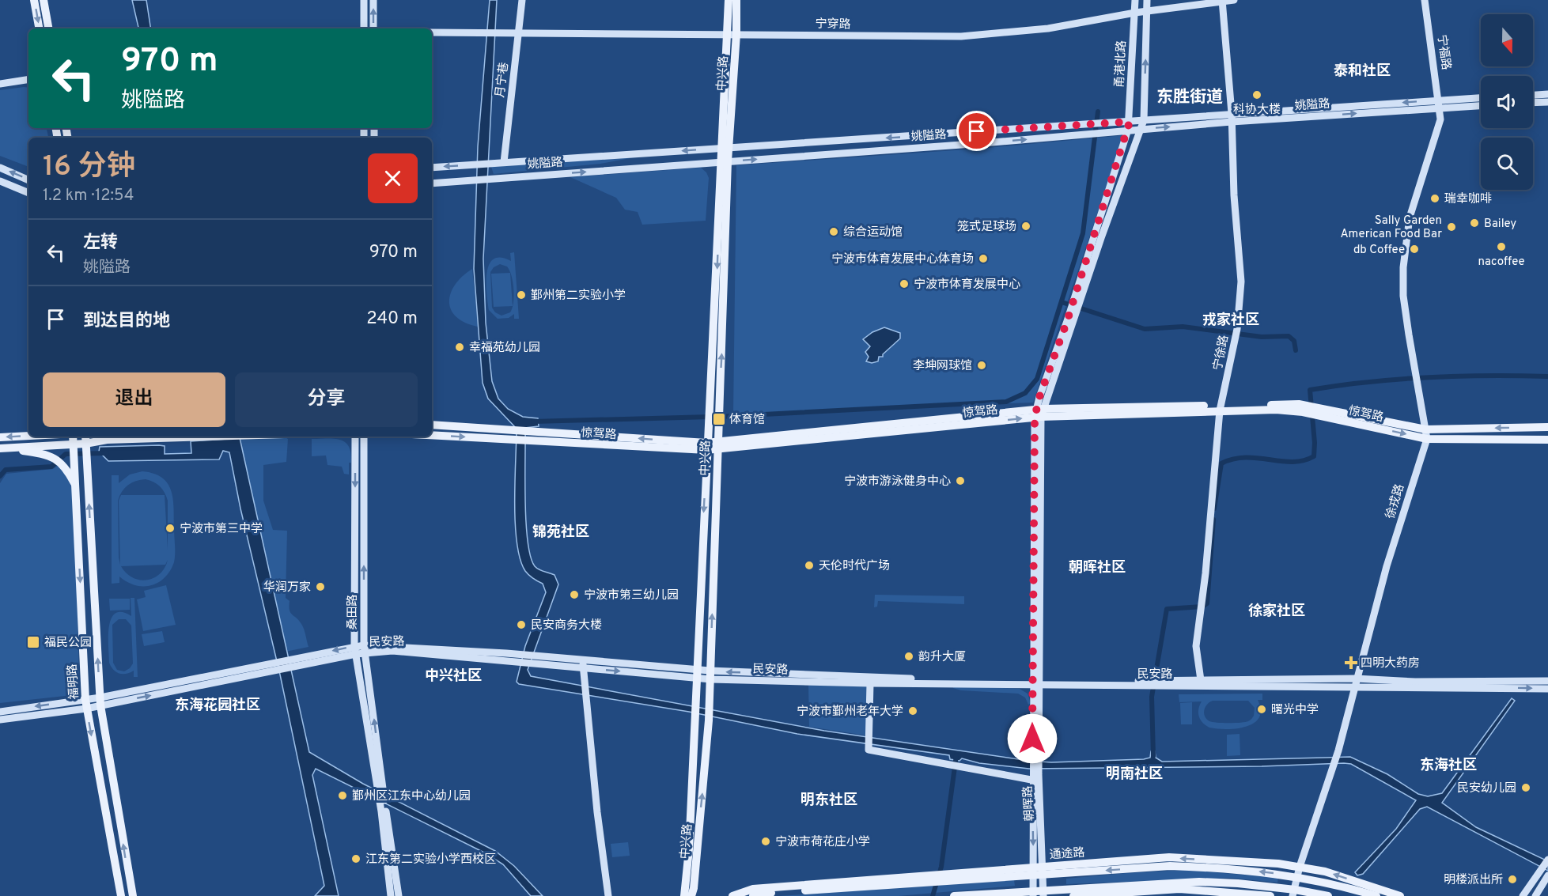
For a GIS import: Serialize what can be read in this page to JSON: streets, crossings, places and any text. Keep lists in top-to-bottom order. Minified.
{"streets":{"main road":["宁穿路","宁福路","甬港北路","中兴路","月宁巷","姚隘路","宁徐路","惊驾路","徐戎路","桑田路","民安路","福明路","朝晖路","通途路"]},"crossings":[["宁穿路","甬港北路"],["宁穿路","中兴路"],["宁穿路","月宁巷"],["宁穿路","宁徐路"],["宁福路","姚隘路"],["宁福路","徐戎路"],["甬港北路","姚隘路"],["甬港北路","朝晖路"],["中兴路","姚隘路"],["中兴路","惊驾路"],["中兴路","民安路"],["月宁巷","姚隘路"],["姚隘路","宁徐路"],["姚隘路","徐戎路"],["姚隘路","朝晖路"],["宁徐路","惊驾路"],["宁徐路","民安路"],["惊驾路","徐戎路"],["惊驾路","朝晖路"],["徐戎路","民安路"],["徐戎路","通途路"],["桑田路","民安路"],["民安路","福明路"],["民安路","朝晖路"],["朝晖路","通途路"]],"districts":["泰和社区","东胜街道","戎家社区","锦苑社区","朝晖社区","徐家社区","中兴社区","东海花园社区","东海社区","明南社区","明东社区"],"places":{"other":["科协大楼","瑞幸咖啡","Bailey","笼式足球场","Sally Garden American Food Bar","综合运动馆","nacoffee","db Coffee","宁波市体育发展中心体育场","宁波市体育发展中心","鄞州第二实验小学","幸福苑幼儿园","李坤网球馆","宁波市游泳健身中心","宁波市第三中学","天伦时代广场","华润万家","宁波市第三幼儿园","民安商务大楼","韵升大厦","曙光中学","宁波市鄞州老年大学","民安幼儿园","鄞州区江东中心幼儿园","宁波市荷花庄小学","江东第二实验小学西校区","明楼派出所"],"transit":["体育馆","福民公园"],"health":["四明大药房"]},"north":"bottom","page":{"turn":["970 m","姚隘路"],"heading":["16 分钟","1.2 km · 12:54"],"list":[{"name":"左转","note":"姚隘路","value":"970 m"},{"name":"到达目的地","value":"240 m"}],"buttons":["退出","分享"]}}
